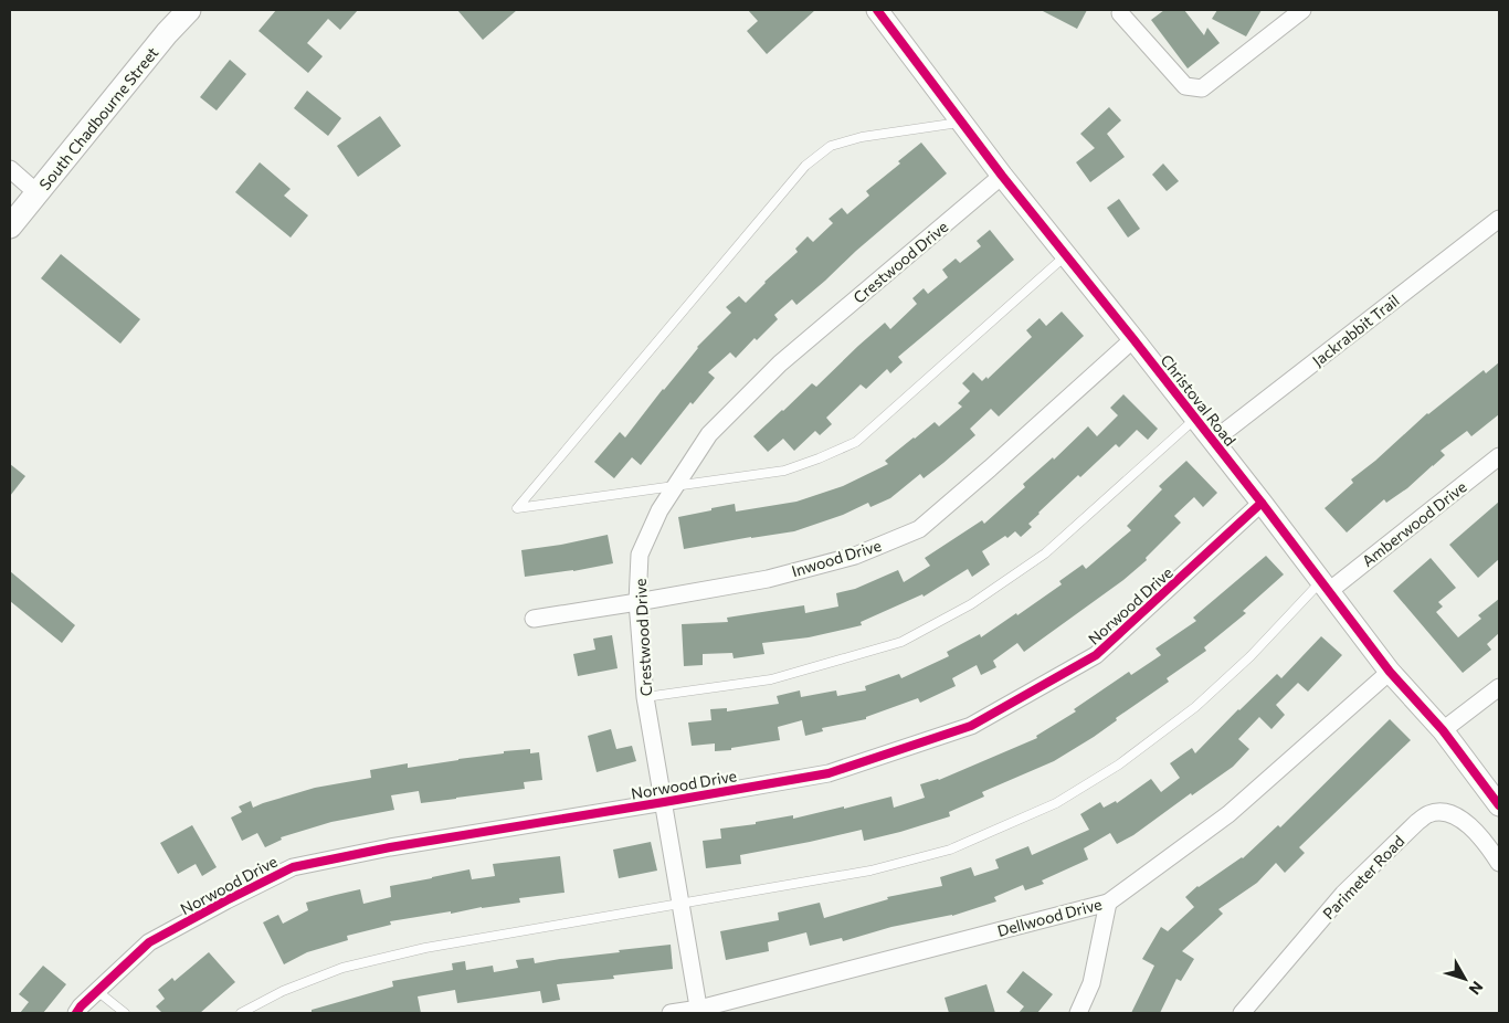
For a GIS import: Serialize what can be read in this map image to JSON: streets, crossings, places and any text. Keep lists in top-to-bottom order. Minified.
{"streets":{"main road":["South Chadbourne Street"],"street":["Crestwood Drive","Jackrabbit Trail","Christoval Road","Amberwood Drive","Inwood Drive","Norwood Drive","Parimeter Road","Dellwood Drive"]},"crossings":[["Crestwood Drive","Christoval Road"],["Crestwood Drive","Inwood Drive"],["Crestwood Drive","Norwood Drive"],["Crestwood Drive","Dellwood Drive"],["Jackrabbit Trail","Christoval Road"],["Christoval Road","Amberwood Drive"],["Christoval Road","Inwood Drive"],["Christoval Road","Norwood Drive"],["Christoval Road","Dellwood Drive"]],"north":"bottom right"}
